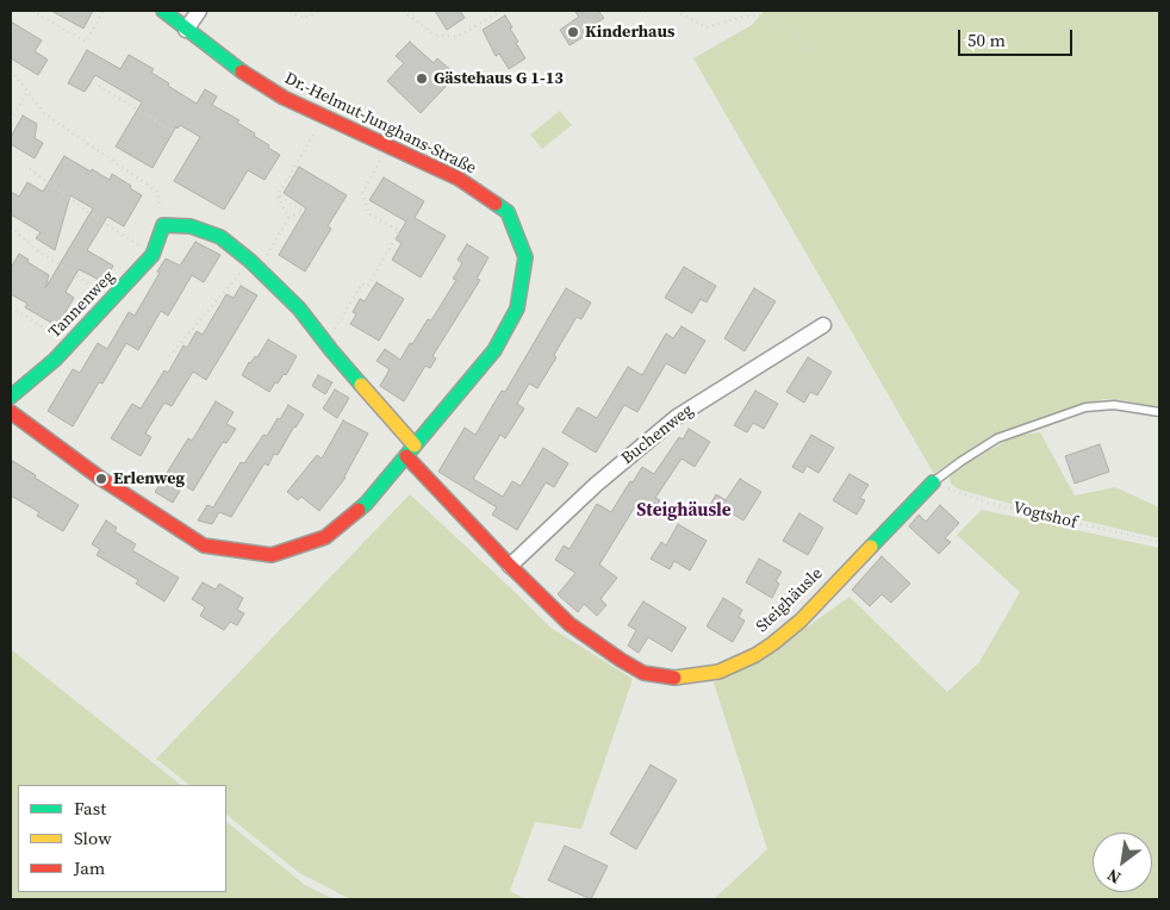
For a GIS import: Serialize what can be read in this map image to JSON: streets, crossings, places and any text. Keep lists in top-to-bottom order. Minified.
{"streets":{"street":["Dr.-Helmut-Junghans-Straße","Tannenweg","Buchenweg","Steighäusle"],"path":["Vogtshof"]},"crossings":[["Dr.-Helmut-Junghans-Straße","Steighäusle"],["Buchenweg","Steighäusle"],["Vogtshof","Steighäusle"]],"districts":["Steighäusle"],"places":["Kinderhaus","Gästehaus G 1-13","Erlenweg"],"legend":["Fast","Slow","Jam"],"scale_bar":"50 m","north":"bottom left"}
